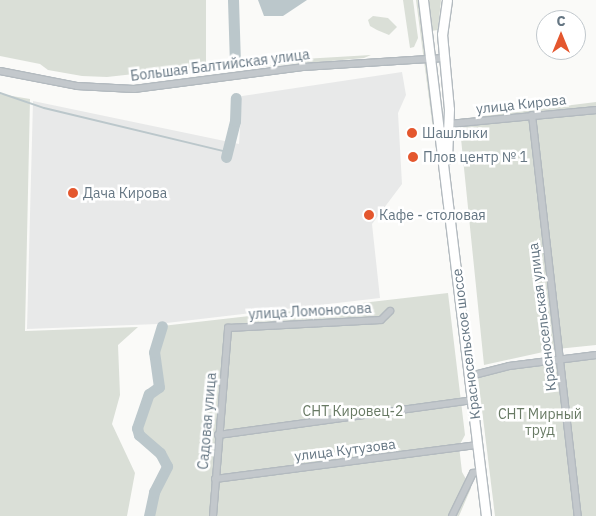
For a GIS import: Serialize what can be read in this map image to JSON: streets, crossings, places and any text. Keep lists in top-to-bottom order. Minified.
{"streets":{"main road":["Красносельское шоссе"],"street":["Большая Балтийская улица","улица Кирова","улица Ломоносова","Красносельская улица","Садовая улица","улица Кутузова"]},"crossings":[["Большая Балтийская улица","Красносельское шоссе"],["улица Кирова","Красносельская улица"],["улица Кирова","Красносельское шоссе"],["улица Ломоносова","Садовая улица"],["Красносельское шоссе","улица Кутузова"],["Садовая улица","улица Кутузова"]],"parks":["СНТ Кировец-2","СНТ Мирный труд"],"places":["Шашлыки","Плов центр № 1","Дача Кирова","Кафе - столовая"],"north":"top"}
